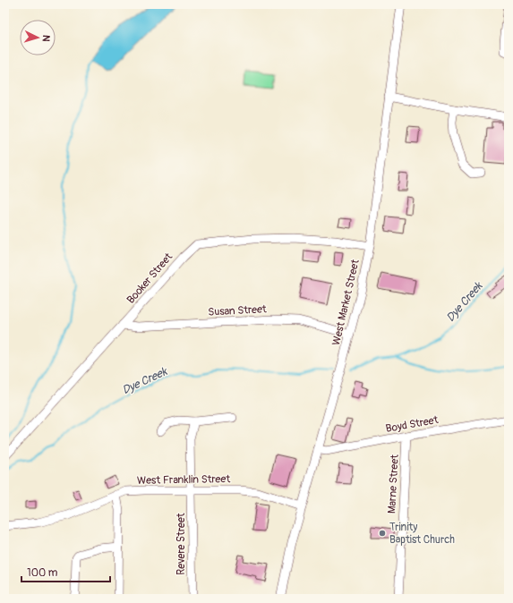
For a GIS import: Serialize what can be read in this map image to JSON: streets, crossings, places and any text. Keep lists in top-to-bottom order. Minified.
{"streets":{"street":["Booker Street","West Market Street","Susan Street","Boyd Street","West Franklin Street","Marne Street","Revere Street"]},"crossings":[["Booker Street","West Market Street"],["Booker Street","Susan Street"],["West Market Street","Susan Street"],["West Market Street","Boyd Street"],["West Market Street","West Franklin Street"],["Boyd Street","Marne Street"],["West Franklin Street","Revere Street"]],"water":["Dye Creek"],"places":["Trinity Baptist Church"],"scale_bar":"100 m","north":"right"}
